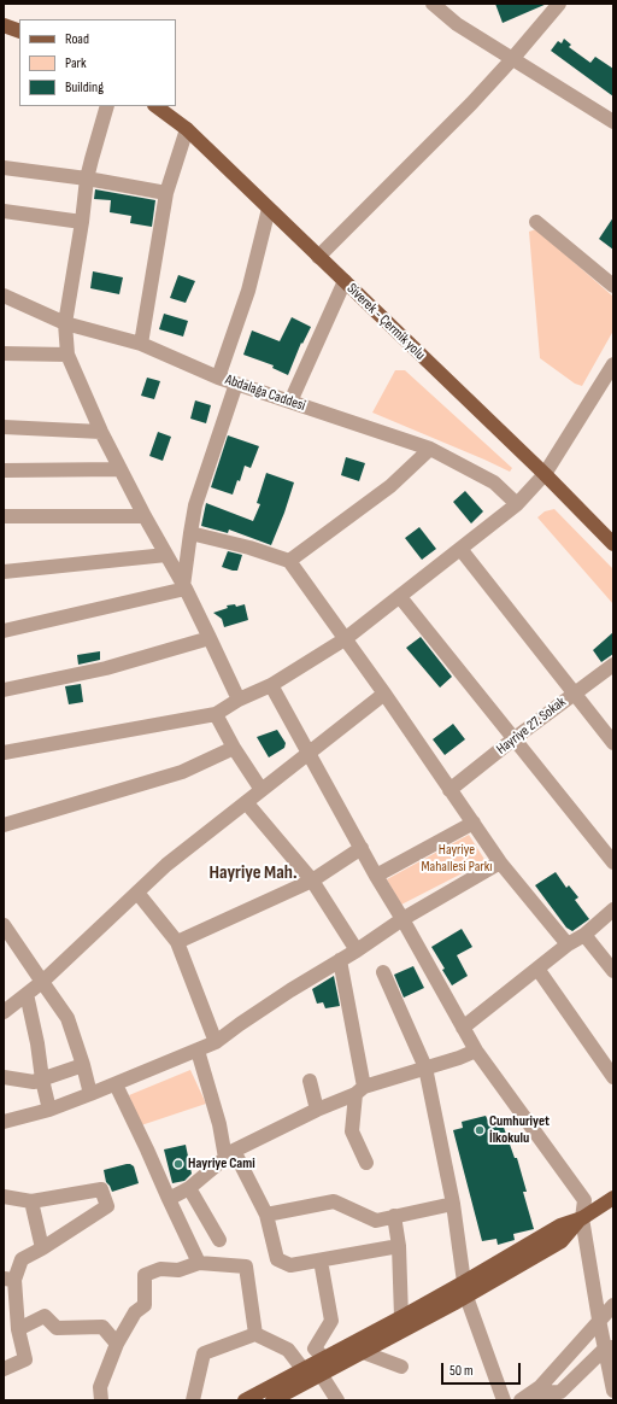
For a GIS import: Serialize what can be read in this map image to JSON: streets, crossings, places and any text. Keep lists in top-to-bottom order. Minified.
{"streets":{"main road":["Siverek - Çermik yolu"],"street":["Abdalağa Caddesi","Hayriye 27. Sokak"]},"districts":["Hayriye Mah."],"parks":["Hayriye Mahallesi Parkı"],"places":["Cumhuriyet İlkokulu","Hayriye Cami"],"legend":["Road","Park","Building"],"scale_bar":"50 m"}
